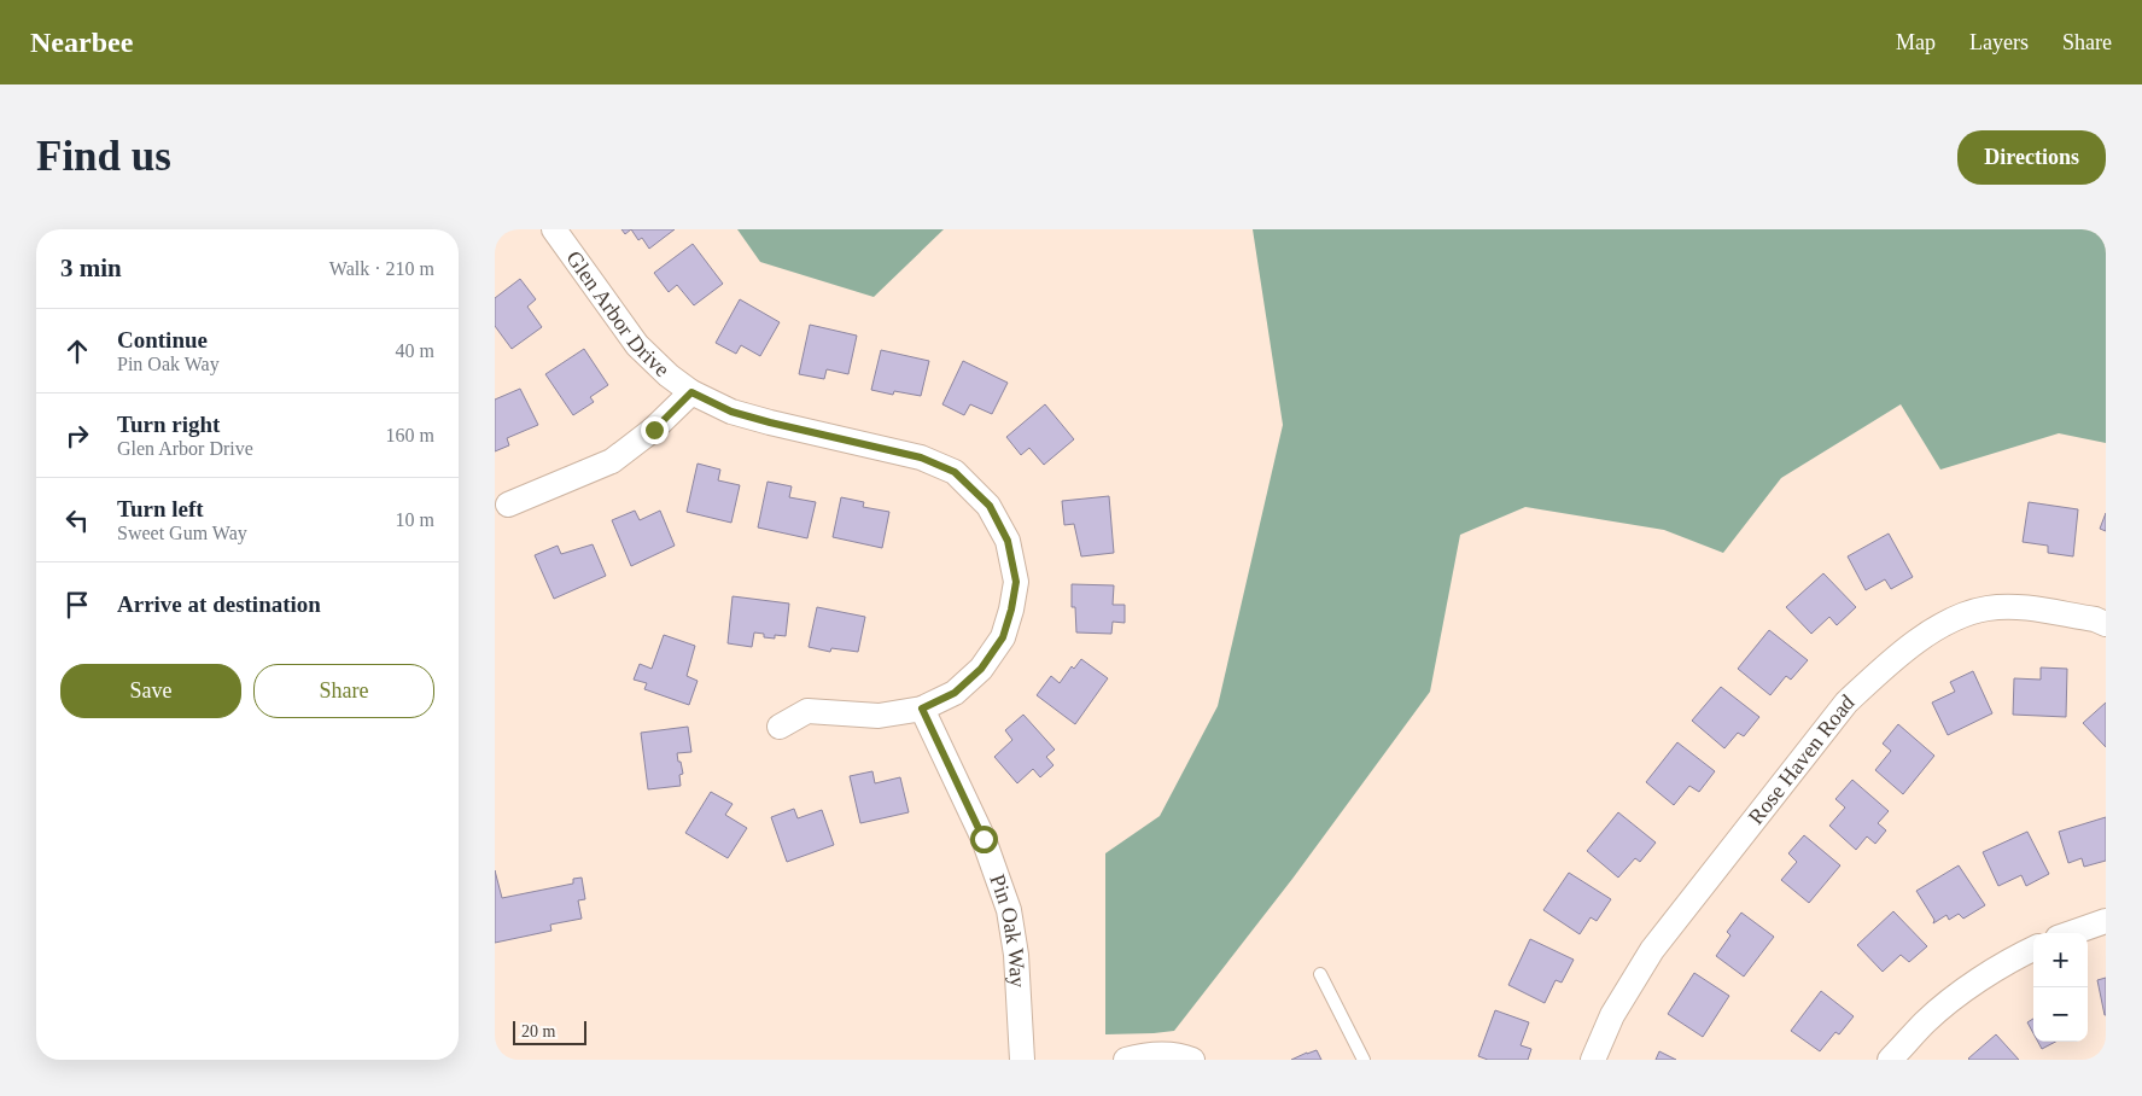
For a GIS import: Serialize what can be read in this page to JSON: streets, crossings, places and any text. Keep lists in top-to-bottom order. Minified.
{"streets":{"street":["Glen Arbor Drive","Rose Haven Road","Pin Oak Way"]},"crossings":[["Glen Arbor Drive","Pin Oak Way"]],"scale_bar":"20 m","page":{"header":"Nearbee","nav":["Map","Layers","Share"],"buttons":["Directions",["Save","Share"]],"title":"Find us","heading":["3 min","Walk · 210 m"],"list":[["Continue","Pin Oak Way","40 m"],["Turn right","Glen Arbor Drive","160 m"],["Turn left","Sweet Gum Way","10 m"],"Arrive at destination"],"map_buttons":["+","−"],"scale":"20 m"}}
